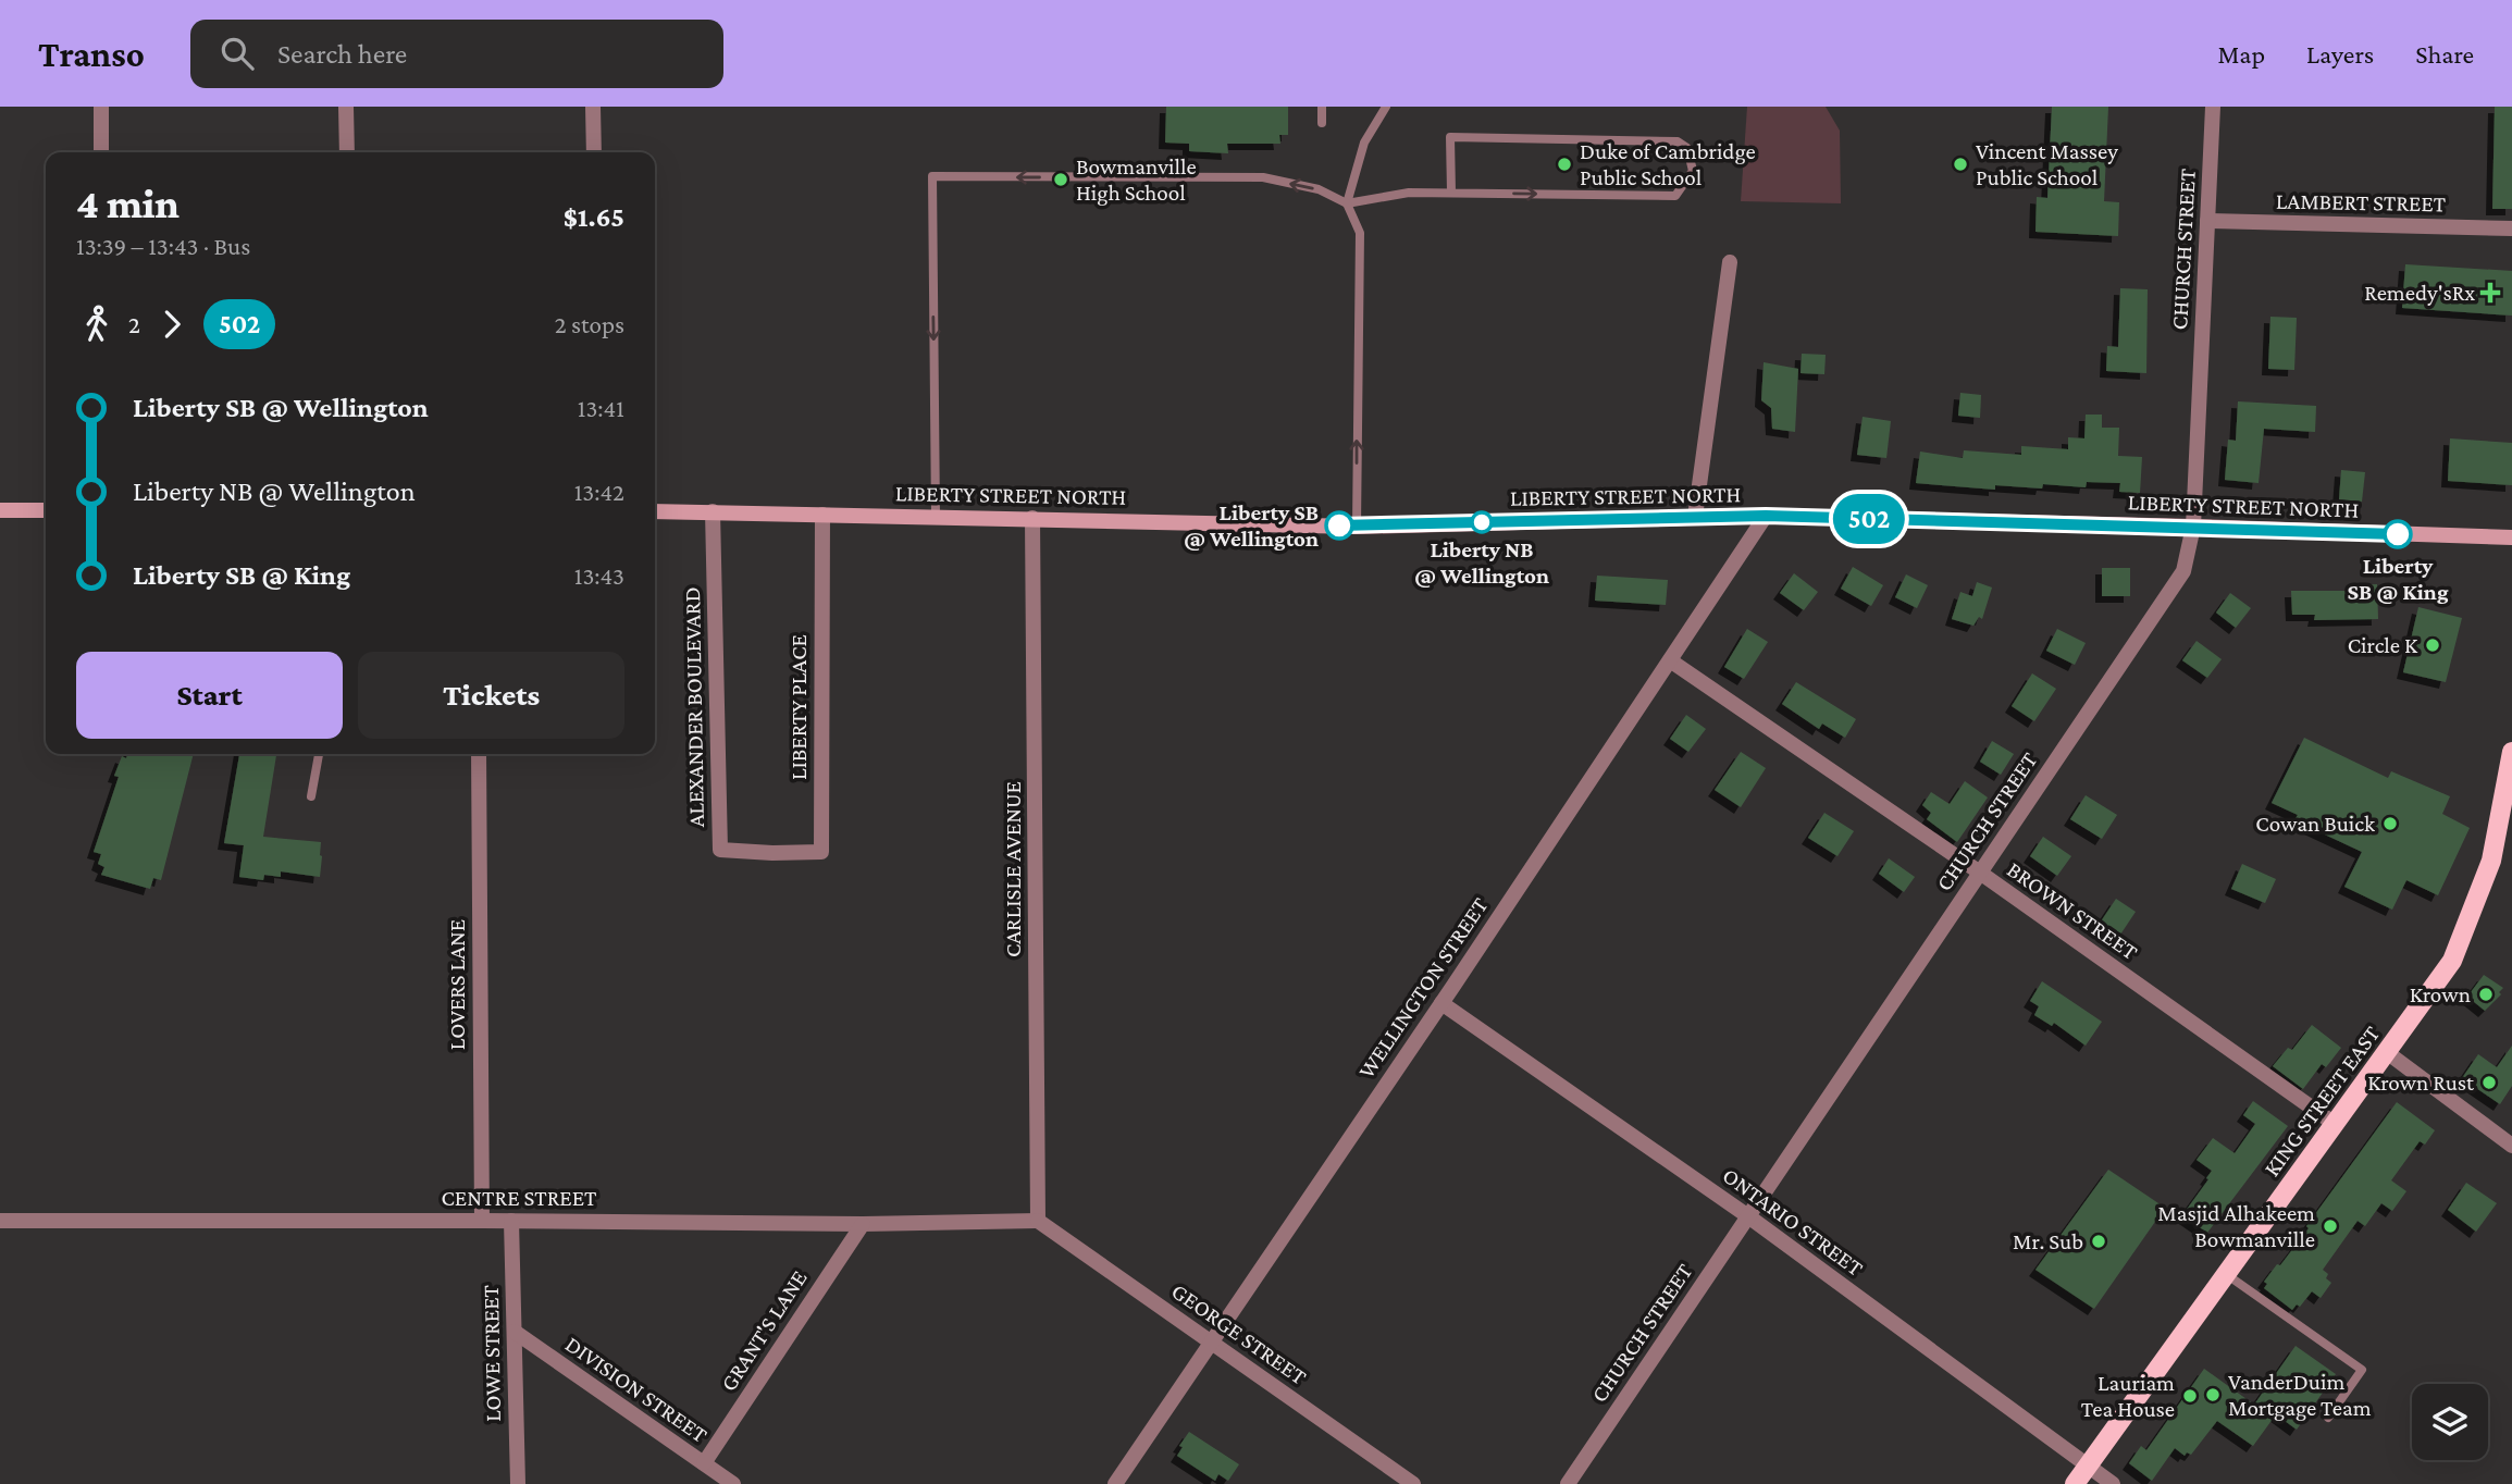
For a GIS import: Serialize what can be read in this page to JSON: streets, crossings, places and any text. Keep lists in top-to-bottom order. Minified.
{"streets":{"main road":["LIBERTY STREET NORTH","KING STREET EAST"],"street":["LAMBERT STREET","CHURCH STREET","ALEXANDER BOULEVARD","LIBERTY PLACE","CARLISLE AVENUE","BROWN STREET","LOVERS LANE","WELLINGTON STREET","CENTRE STREET","ONTARIO STREET","GRANT'S LANE","GEORGE STREET","LOWE STREET","DIVISION STREET"]},"crossings":[["LAMBERT STREET","CHURCH STREET"],["CHURCH STREET","LIBERTY STREET NORTH"],["CHURCH STREET","BROWN STREET"],["CHURCH STREET","ONTARIO STREET"],["LIBERTY STREET NORTH","ALEXANDER BOULEVARD"],["LIBERTY STREET NORTH","LIBERTY PLACE"],["LIBERTY STREET NORTH","CARLISLE AVENUE"],["LIBERTY STREET NORTH","WELLINGTON STREET"],["ALEXANDER BOULEVARD","LIBERTY PLACE"],["CARLISLE AVENUE","CENTRE STREET"],["CARLISLE AVENUE","GEORGE STREET"],["BROWN STREET","WELLINGTON STREET"],["BROWN STREET","KING STREET EAST"],["LOVERS LANE","CENTRE STREET"],["WELLINGTON STREET","ONTARIO STREET"],["WELLINGTON STREET","GEORGE STREET"],["KING STREET EAST","ONTARIO STREET"],["CENTRE STREET","GRANT'S LANE"],["CENTRE STREET","GEORGE STREET"],["CENTRE STREET","LOWE STREET"],["GRANT'S LANE","DIVISION STREET"],["LOWE STREET","DIVISION STREET"]],"places":{"other":["Duke of Cambridge Public School","Vincent Massey Public School","Bowmanville High School","Liberty NB @ Wellington","Liberty SB @ Wellington","Liberty SB @ King","Circle K","Cowan Buick","Krown","Krown Rust","Masjid Alhakeem Bowmanville","Mr. Sub","VanderDuim Mortgage Team","Lauriam Tea House"],"health":["Remedy'sRx"]},"lines":["bus line 502"],"page":{"header":"Transo","search":"Search here","nav":["Map","Layers","Share"],"on_map":"502","heading":["4 min","13:39 – 13:43 · Bus","$1.65"],"legs":["2","502","2 stops"],"list":[{"name":"Liberty SB @ Wellington","value":"13:41"},{"name":"Liberty NB @ Wellington","value":"13:42"},{"name":"Liberty SB @ King","value":"13:43"}],"buttons":["Start","Tickets"]}}
